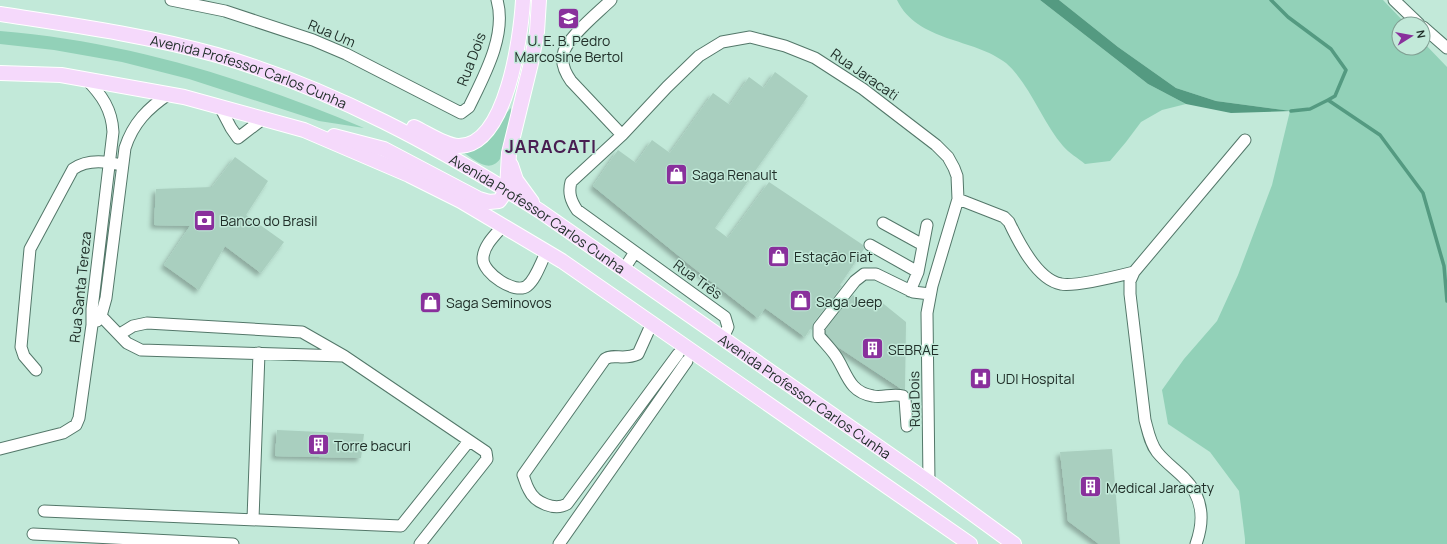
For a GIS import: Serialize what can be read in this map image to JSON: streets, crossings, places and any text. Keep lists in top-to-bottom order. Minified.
{"streets":{"main road":["Avenida Professor Carlos Cunha"],"street":["Rua Um","Rua Dois","Rua Jaracati","Rua Três","Rua Santa Tereza"]},"crossings":[["Rua Um","Rua Dois"],["Rua Dois","Avenida Professor Carlos Cunha"],["Rua Dois","Rua Jaracati"],["Avenida Professor Carlos Cunha","Rua Três"],["Avenida Professor Carlos Cunha","Rua Santa Tereza"],["Rua Jaracati","Rua Três"]],"districts":["JARACATI"],"places":{"school or university":["U. E. B. Pedro Marcosine Bertol"],"shop":["Saga Renault","Estação Fiat","Saga Jeep","Saga Seminovos"],"bank":["Banco do Brasil"],"building":["SEBRAE","Torre bacuri","Medical Jaracaty"],"hospital":["UDI Hospital"]},"north":"right"}
